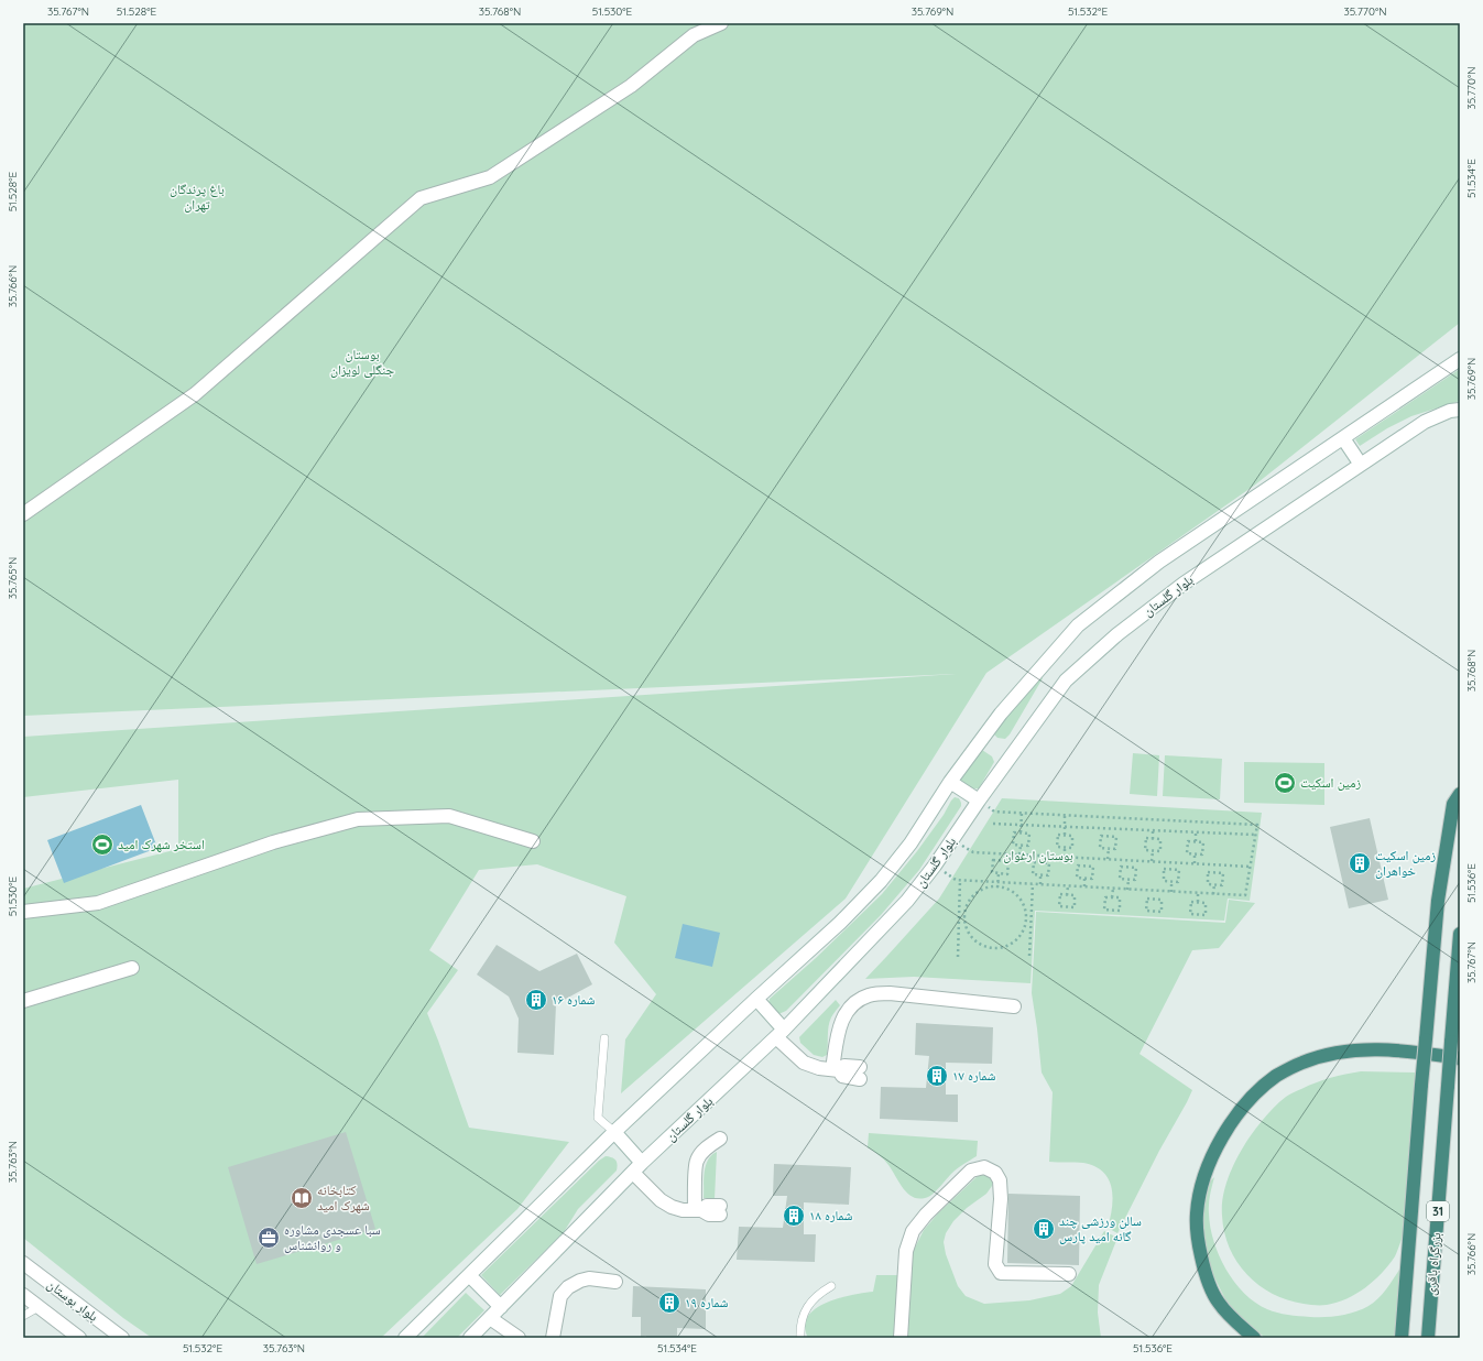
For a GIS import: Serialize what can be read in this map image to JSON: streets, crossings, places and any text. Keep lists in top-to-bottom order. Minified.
{"streets":{"highway":["31","بزرگراه باقری"],"main road":["بلوار گلستان","بلوار بوستان"]},"parks":["باغ پرندگان تهران","بوستان جنگلی لویزان","بوستان ارغوان"],"places":{"sports":["زمین اسکیت","استخر شهرک امید"],"building":["زمین اسکیت خواهران","شماره ۱۶","شماره ۱۷","شماره ۱۸","سالن ورزشی چند گانه امید پارس","شماره ۱۹"],"library":["کتابخانه شهرک امید"],"office":["سبا عسجدی مشاوره و روانشناس"]},"coordinates":["35.767°N","51.528°E","35.768°N","51.530°E","35.769°N","51.532°E","35.770°N","51.534°E","35.766°N","35.765°N","51.536°E","35.763°N"]}
